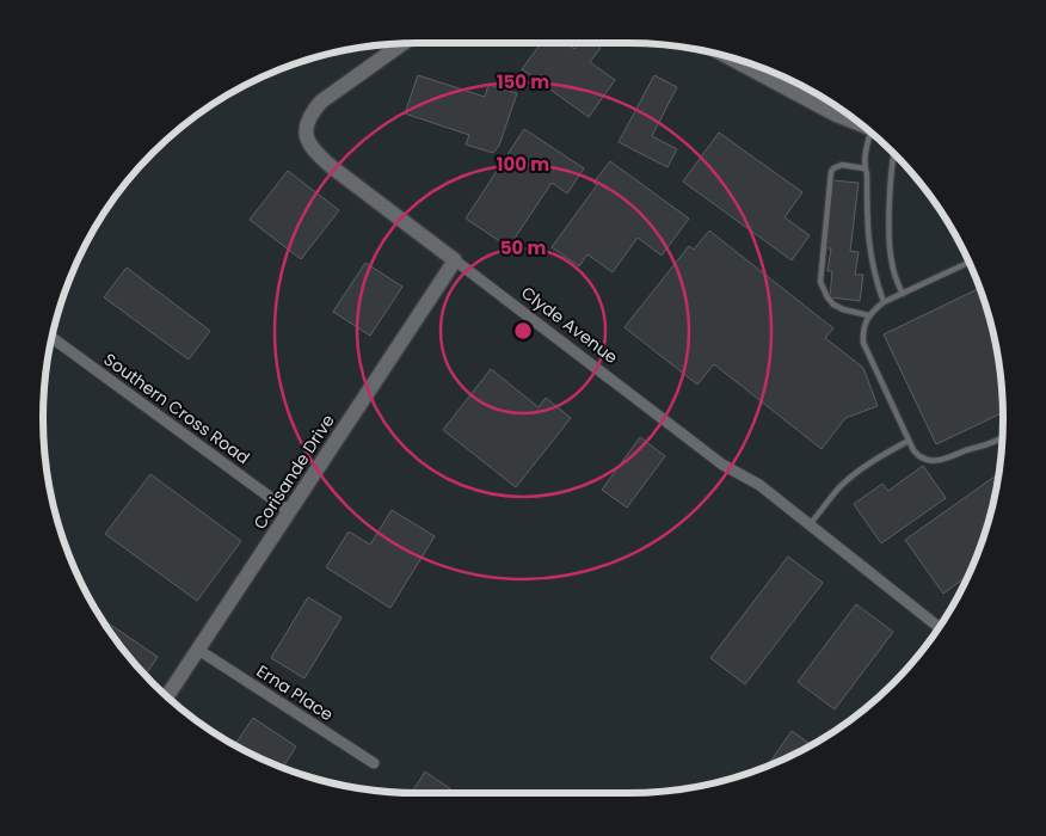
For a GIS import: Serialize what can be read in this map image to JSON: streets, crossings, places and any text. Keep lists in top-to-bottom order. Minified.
{"streets":{"street":["Clyde Avenue","Southern Cross Road","Corisande Drive","Erna Place"]},"crossings":[["Clyde Avenue","Corisande Drive"],["Southern Cross Road","Corisande Drive"],["Corisande Drive","Erna Place"]],"rings":["150 m","100 m","50 m"]}
